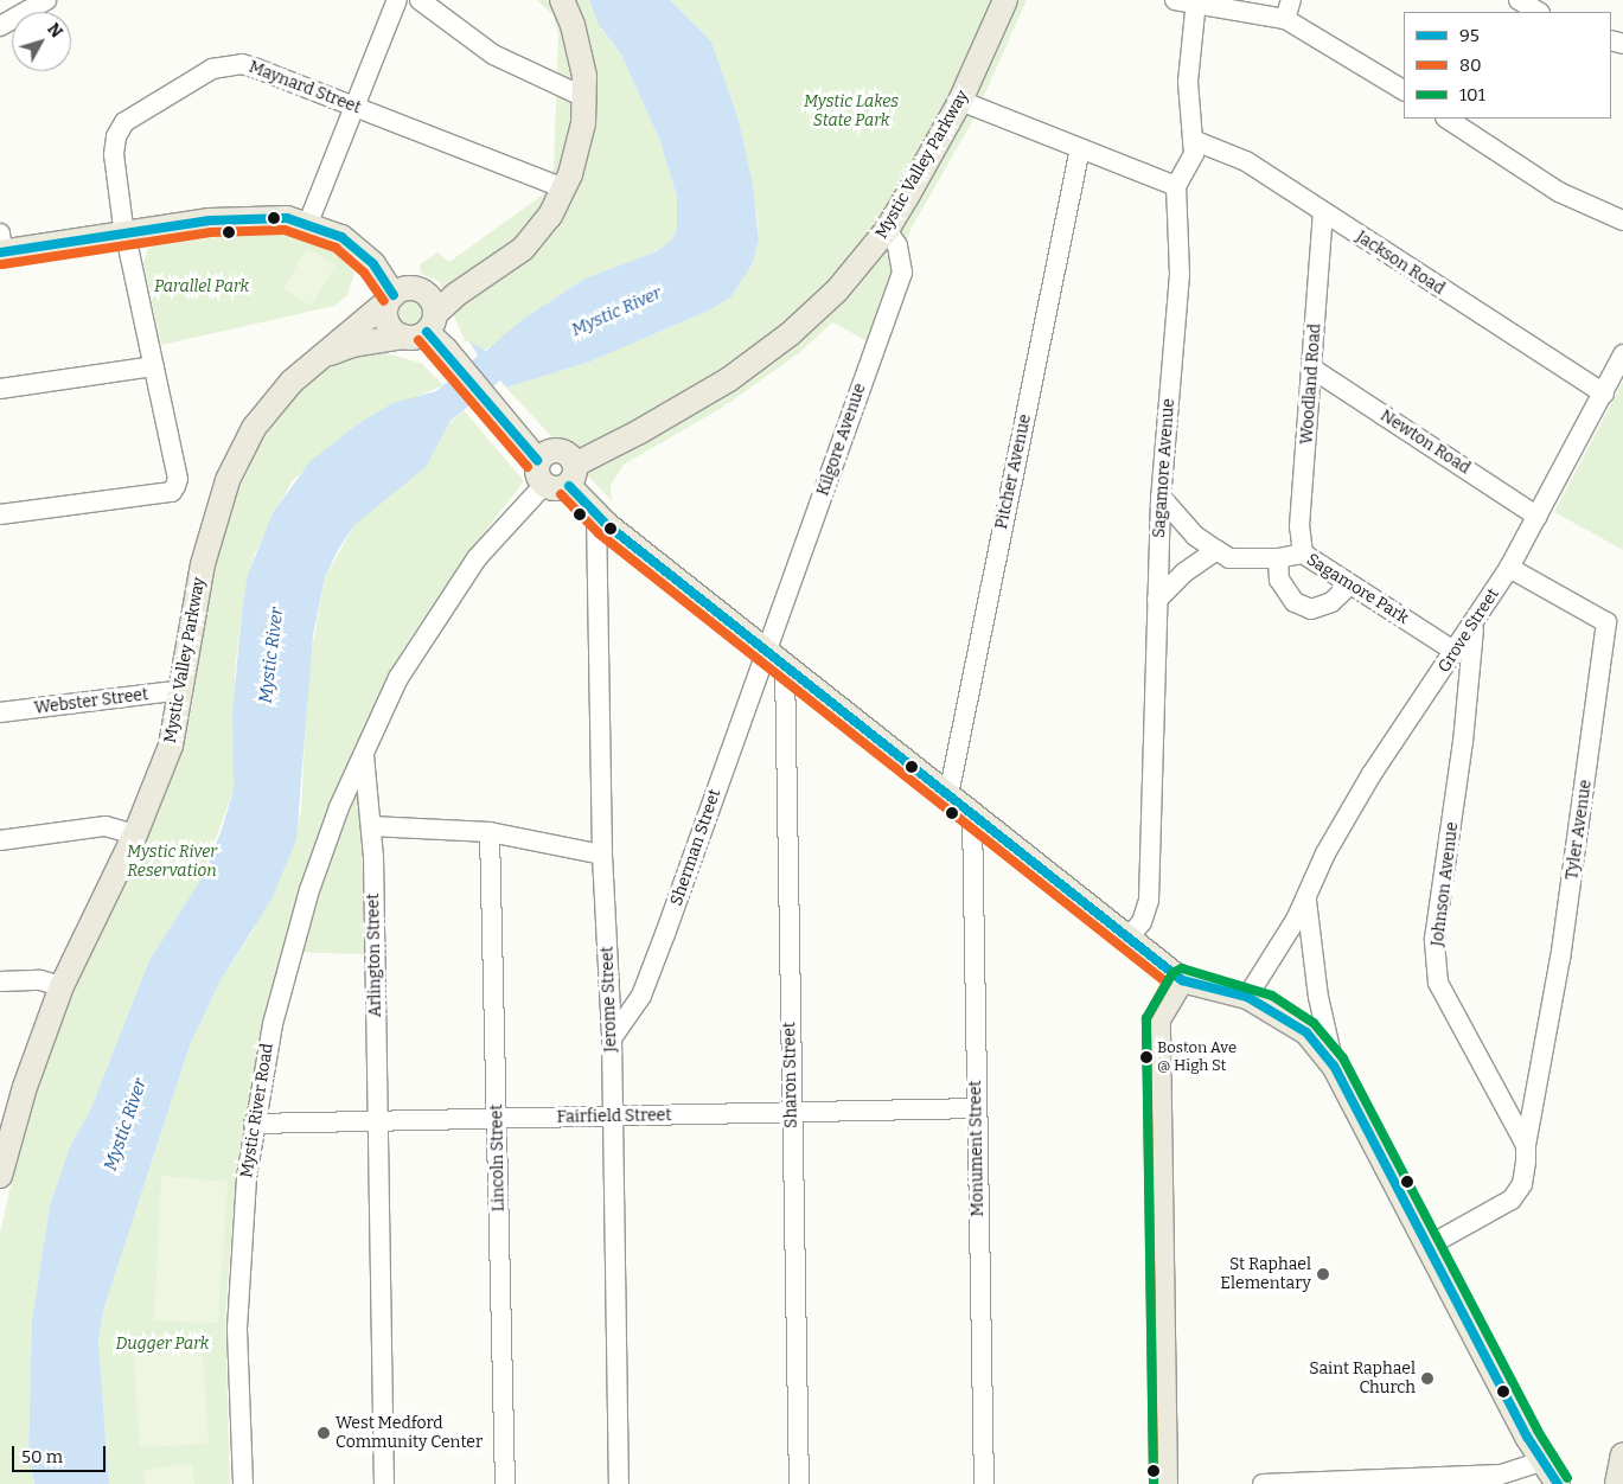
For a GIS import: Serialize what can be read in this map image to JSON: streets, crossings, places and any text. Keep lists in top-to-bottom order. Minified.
{"streets":{"main road":["Mystic Valley Parkway"],"street":["Maynard Street","Jackson Road","Woodland Road","Kilgore Avenue","Newton Road","Sagamore Avenue","Pitcher Avenue","Sagamore Park","Grove Street","Webster Street","Tyler Avenue","Sherman Street","Johnson Avenue","Arlington Street","Jerome Street","Sharon Street","Mystic River Road","Fairfield Street","Monument Street","Lincoln Street"]},"crossings":[["Mystic Valley Parkway","Kilgore Avenue"],["Mystic Valley Parkway","Webster Street"],["Jackson Road","Woodland Road"],["Jackson Road","Grove Street"],["Woodland Road","Newton Road"],["Woodland Road","Sagamore Park"],["Kilgore Avenue","Sherman Street"],["Newton Road","Grove Street"],["Sagamore Avenue","Sagamore Park"],["Sagamore Park","Grove Street"],["Grove Street","Tyler Avenue"],["Grove Street","Johnson Avenue"],["Tyler Avenue","Johnson Avenue"],["Sherman Street","Jerome Street"],["Arlington Street","Mystic River Road"],["Arlington Street","Fairfield Street"],["Jerome Street","Fairfield Street"],["Sharon Street","Fairfield Street"],["Mystic River Road","Fairfield Street"],["Fairfield Street","Monument Street"],["Fairfield Street","Lincoln Street"]],"water":["Mystic River"],"parks":["Mystic Lakes State Park","Parallel Park","Mystic River Reservation","Dugger Park"],"places":["Boston Ave @ High St","St Raphael Elementary","Saint Raphael Church","West Medford Community Center"],"lines":["transit line 95","transit line 80","transit line 101"],"legend":["95","80","101"],"scale_bar":"50 m","north":"top right"}
